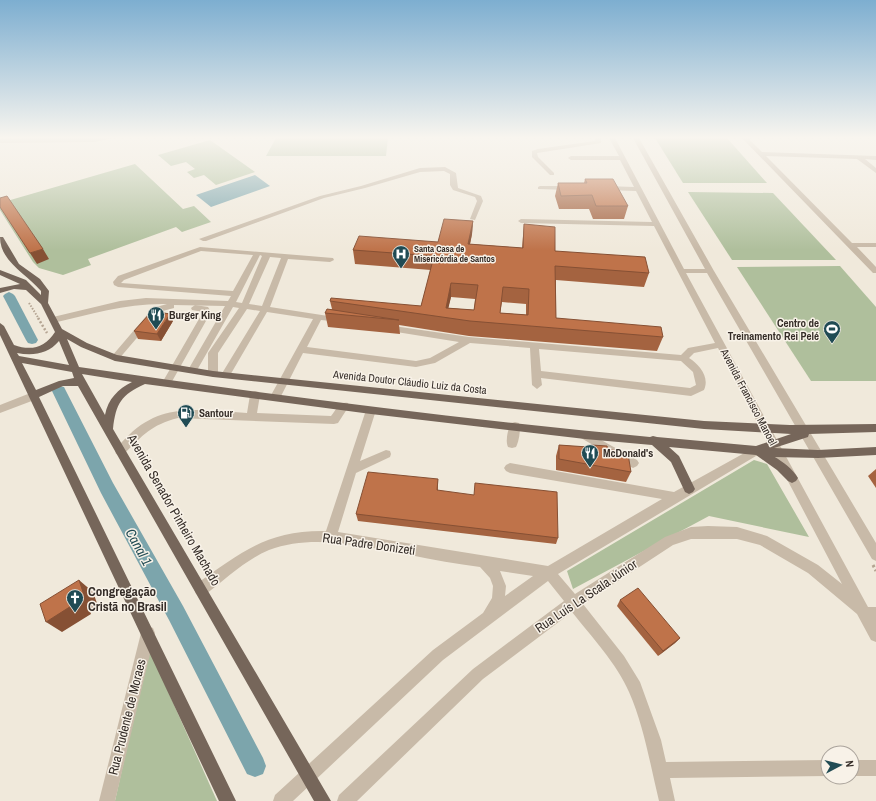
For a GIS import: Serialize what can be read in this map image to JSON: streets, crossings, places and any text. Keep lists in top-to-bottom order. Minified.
{"streets":{"main road":["Avenida Doutor Cláudio Luiz da Costa","Avenida Senador Pinheiro Machado"],"street":["Avenida Francisco Manoel","Rua Padre Donizeti","Rua Luís La Scala Júnior","Rua Prudente de Moraes"]},"crossings":[["Avenida Doutor Cláudio Luiz da Costa","Avenida Francisco Manoel"],["Avenida Doutor Cláudio Luiz da Costa","Avenida Senador Pinheiro Machado"],["Avenida Francisco Manoel","Rua Luís La Scala Júnior"],["Avenida Senador Pinheiro Machado","Rua Padre Donizeti"]],"water":["Canal 1"],"places":{"hospital":["Santa Casa de Misericórdia de Santos"],"restaurant":["Burger King","McDonald's"],"sports":["Centro de Treinamento Rei Pelé"],"fuel station":["Santour"],"church":["Congregação Cristã no Brasil"]},"north":"right"}
